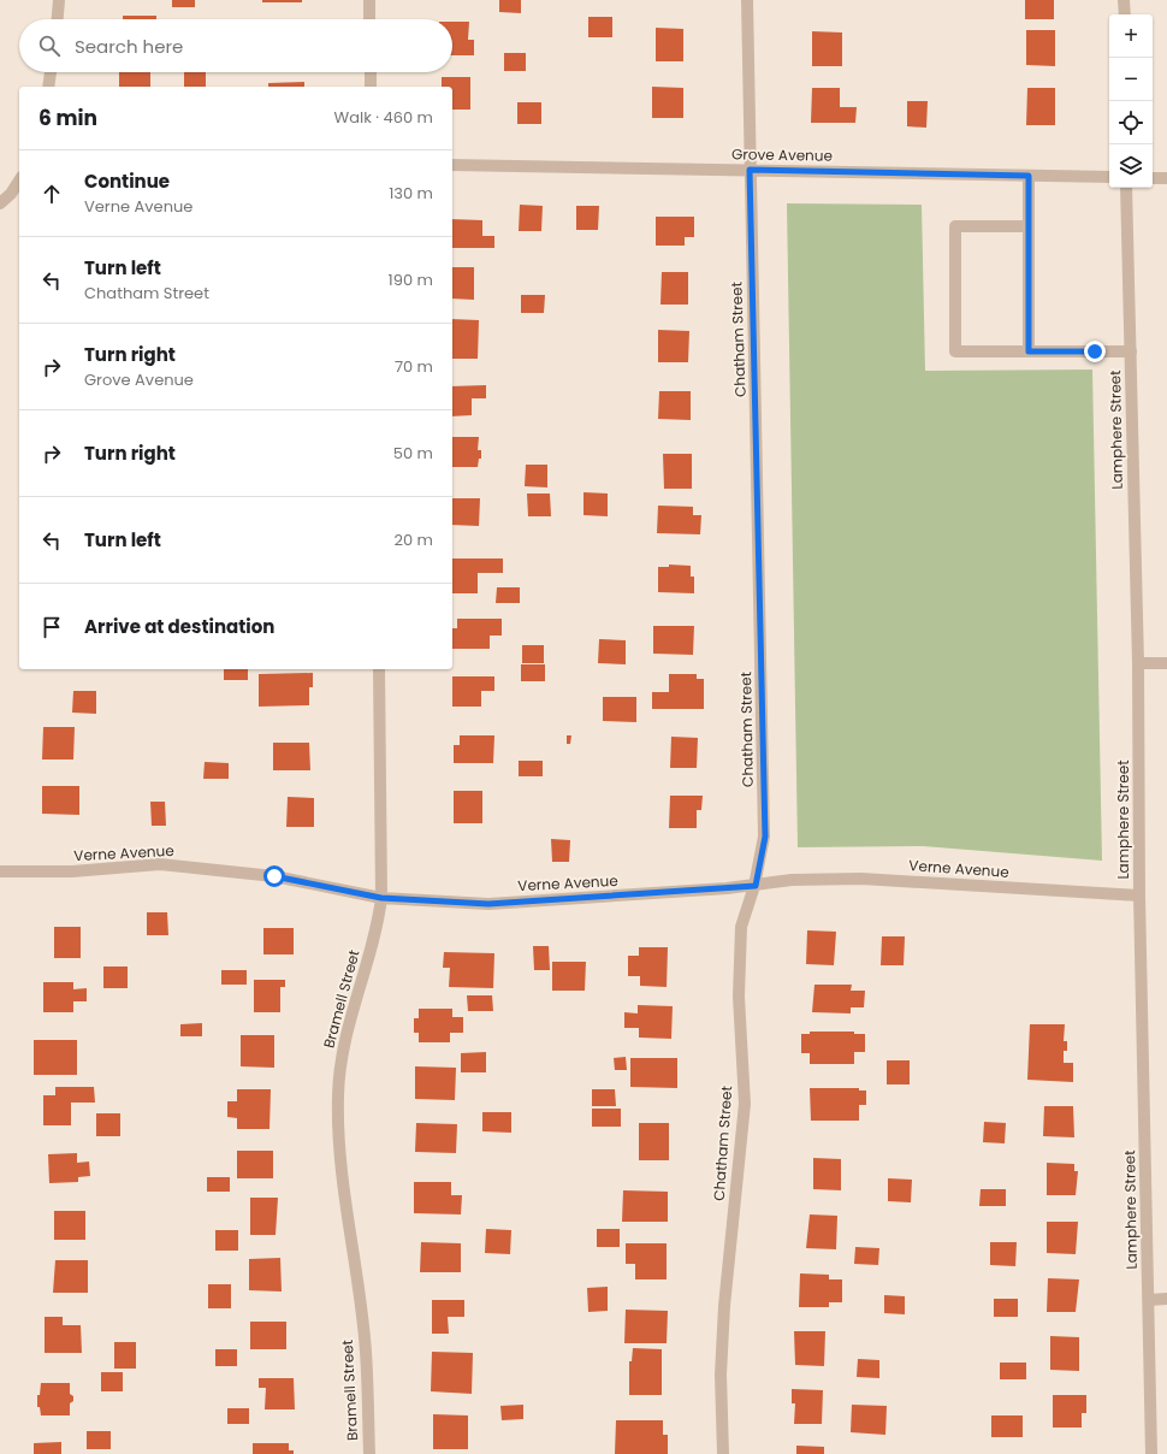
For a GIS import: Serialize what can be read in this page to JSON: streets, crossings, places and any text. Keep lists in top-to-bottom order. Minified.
{"streets":{"street":["Grove Avenue","Chatham Street","Lamphere Street","Verne Avenue","Bramell Street"]},"crossings":[["Grove Avenue","Chatham Street"],["Chatham Street","Verne Avenue"],["Lamphere Street","Verne Avenue"],["Verne Avenue","Bramell Street"]],"page":{"map_buttons":["+","−"],"search":"Search here","heading":["6 min","Walk · 460 m"],"list":[["Continue","Verne Avenue","130 m"],["Turn left","Chatham Street","190 m"],["Turn right","Grove Avenue","70 m"],["Turn right","50 m"],["Turn left","20 m"],"Arrive at destination"]}}
